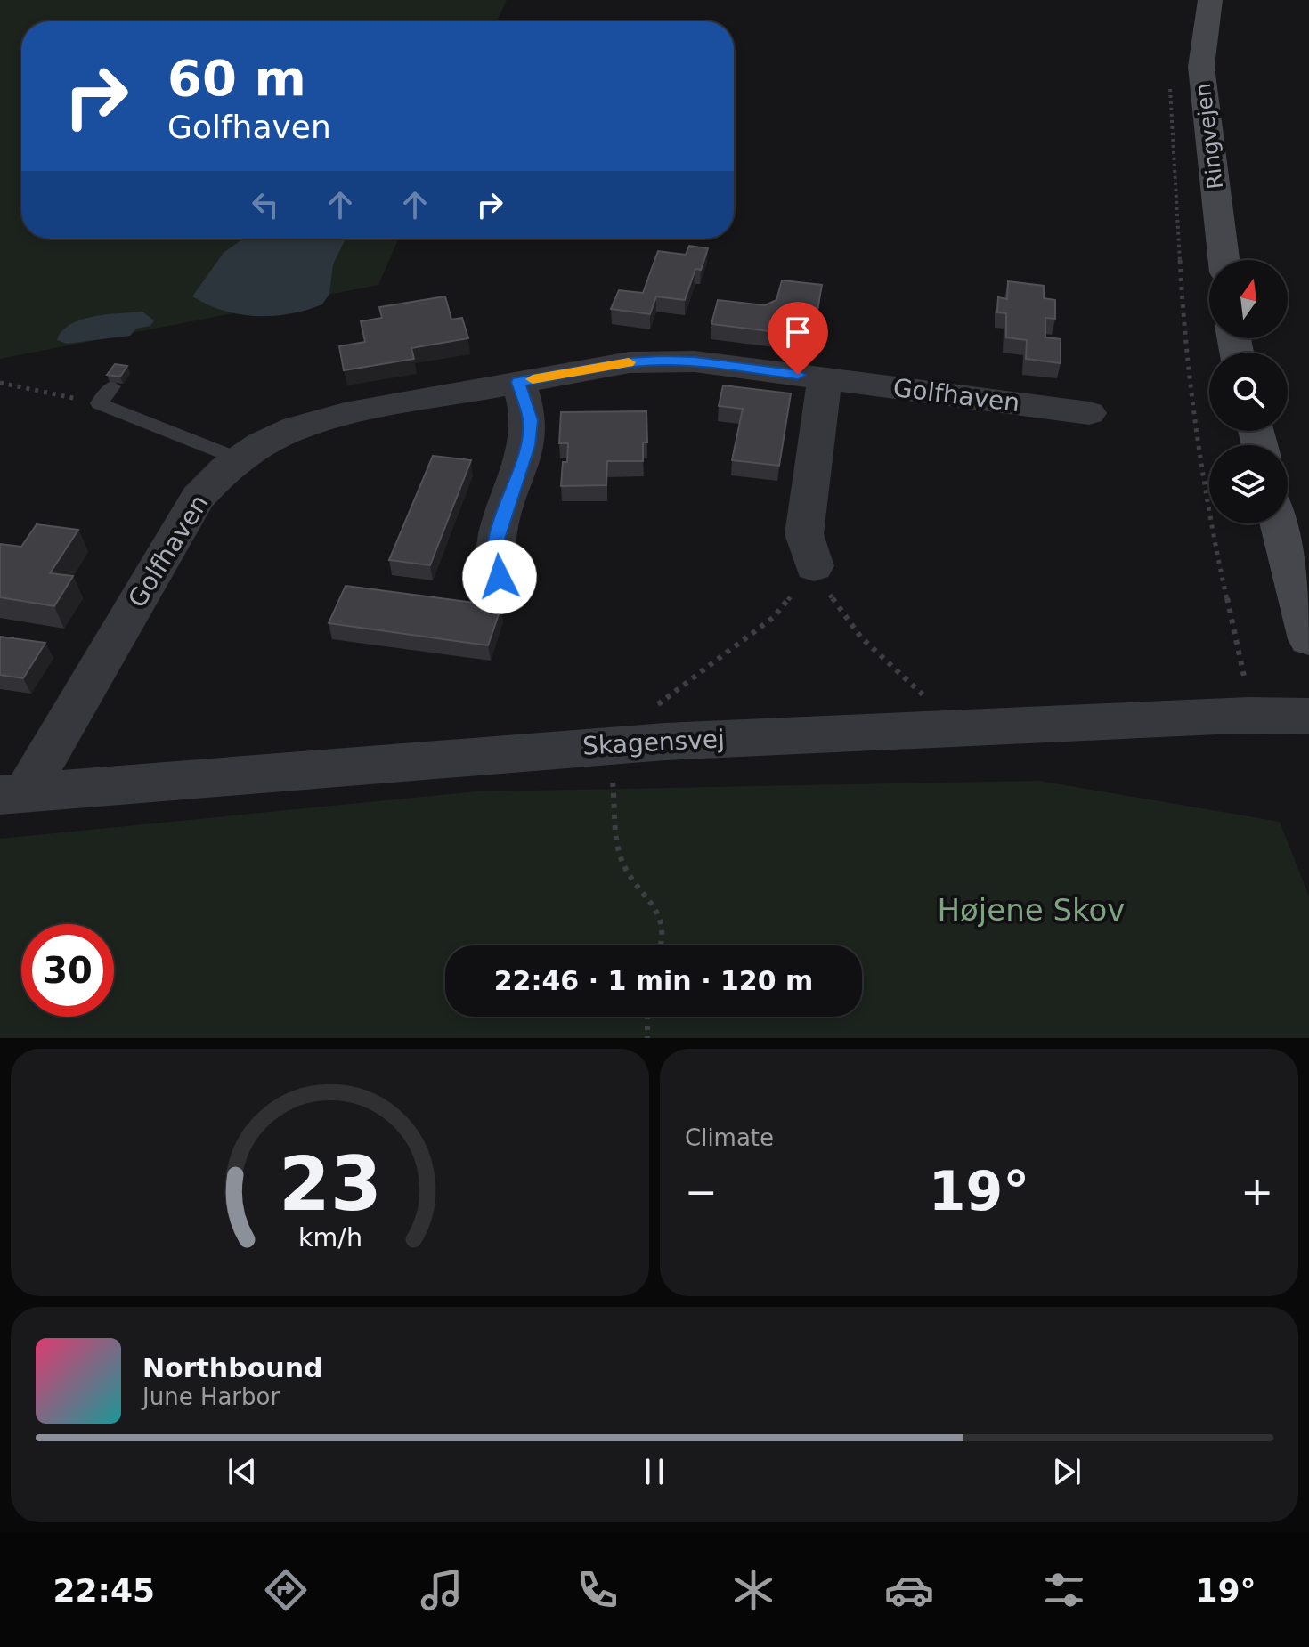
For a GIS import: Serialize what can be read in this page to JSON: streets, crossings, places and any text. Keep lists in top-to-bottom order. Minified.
{"streets":{"main road":["Ringvejen"],"street":["Golfhaven","Skagensvej"]},"crossings":[["Golfhaven","Skagensvej"]],"parks":["Højene Skov"],"north":"top","page":{"turn":["60 m","Golfhaven"],"limit":"30","trip":"22:46 · 1 min · 120 m","tile":"Climate","heat":["−","19°","+"],"song":["Northbound","June Harbor"],"tabs":["22:45","19°"],"gauge":["23","km/h"]}}
